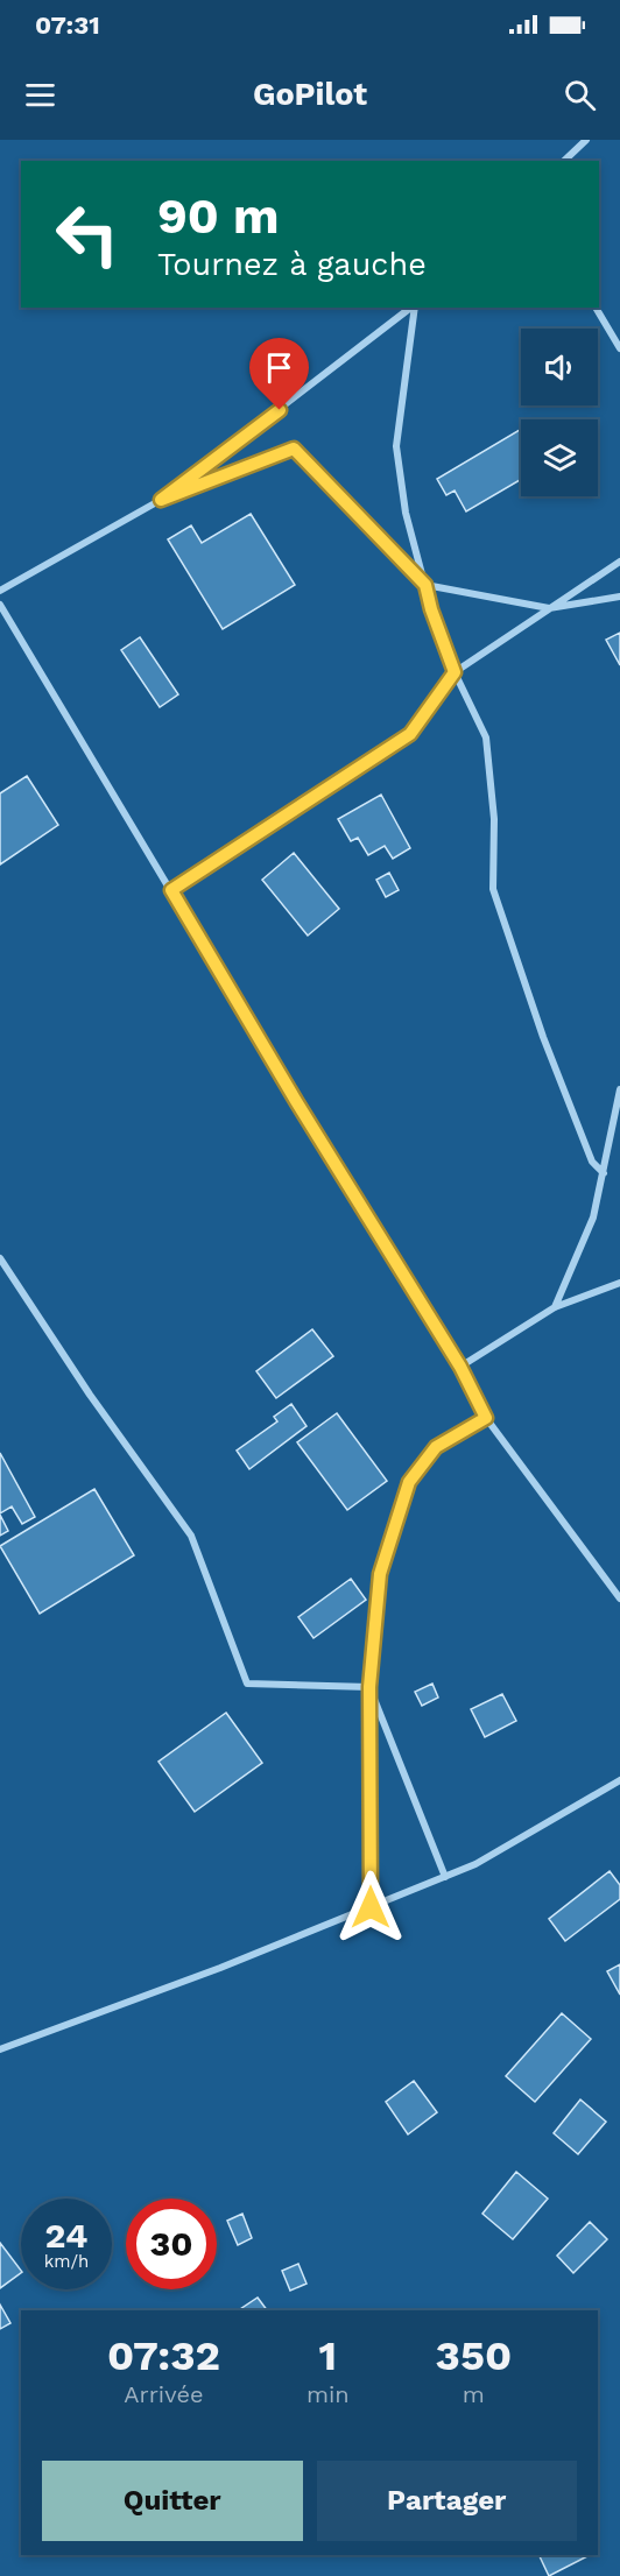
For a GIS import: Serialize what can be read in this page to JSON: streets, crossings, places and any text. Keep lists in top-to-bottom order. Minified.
{"page":{"status":"07:31","header":"GoPilot","turn":["90 m","Tournez à gauche"],"speed":"24 km/h","limit":"30","eta":["07:32","Arrivée","1","min","350","m"],"buttons":["Quitter","Partager"]}}
